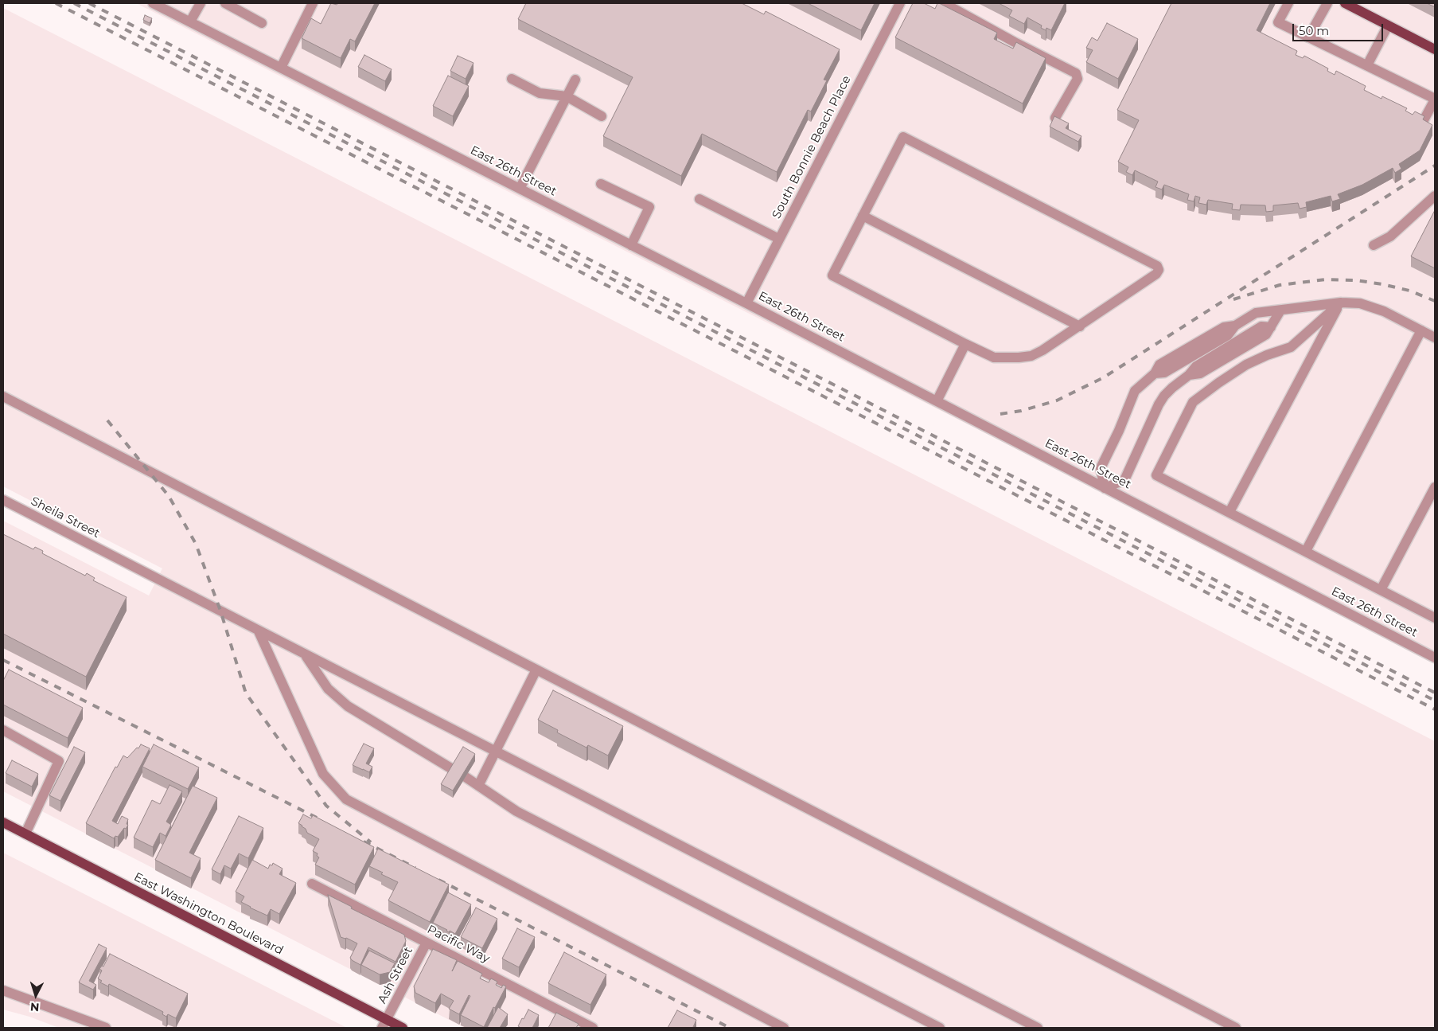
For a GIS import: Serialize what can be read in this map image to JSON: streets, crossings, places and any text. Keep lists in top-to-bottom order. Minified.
{"streets":{"main road":["East Washington Boulevard"],"street":["South Bonnie Beach Place","East 26th Street","Sheila Street","Pacific Way","Ash Street"]},"crossings":[["South Bonnie Beach Place","East 26th Street"],["East Washington Boulevard","Ash Street"],["Pacific Way","Ash Street"]],"scale_bar":"50 m","north":"bottom"}
